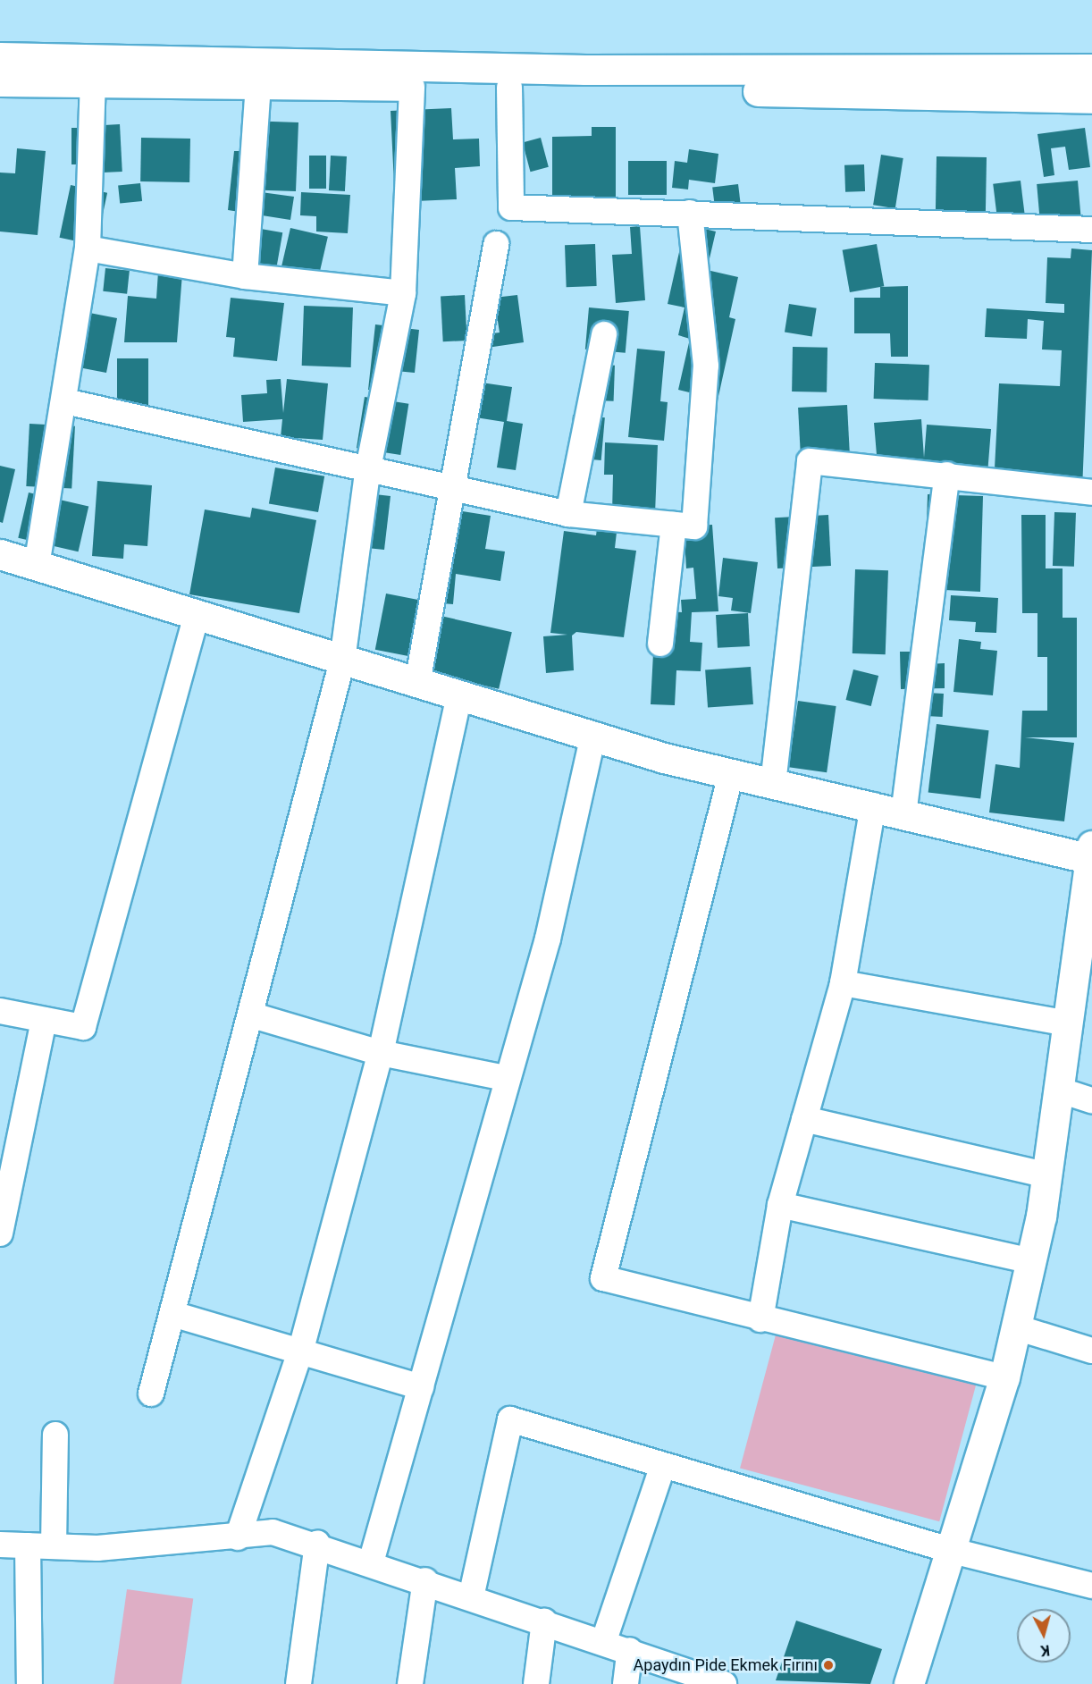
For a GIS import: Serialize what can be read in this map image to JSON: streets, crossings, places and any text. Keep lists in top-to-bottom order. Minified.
{"places":["Apaydın Pide Ekmek Fırını"],"north":"bottom"}
